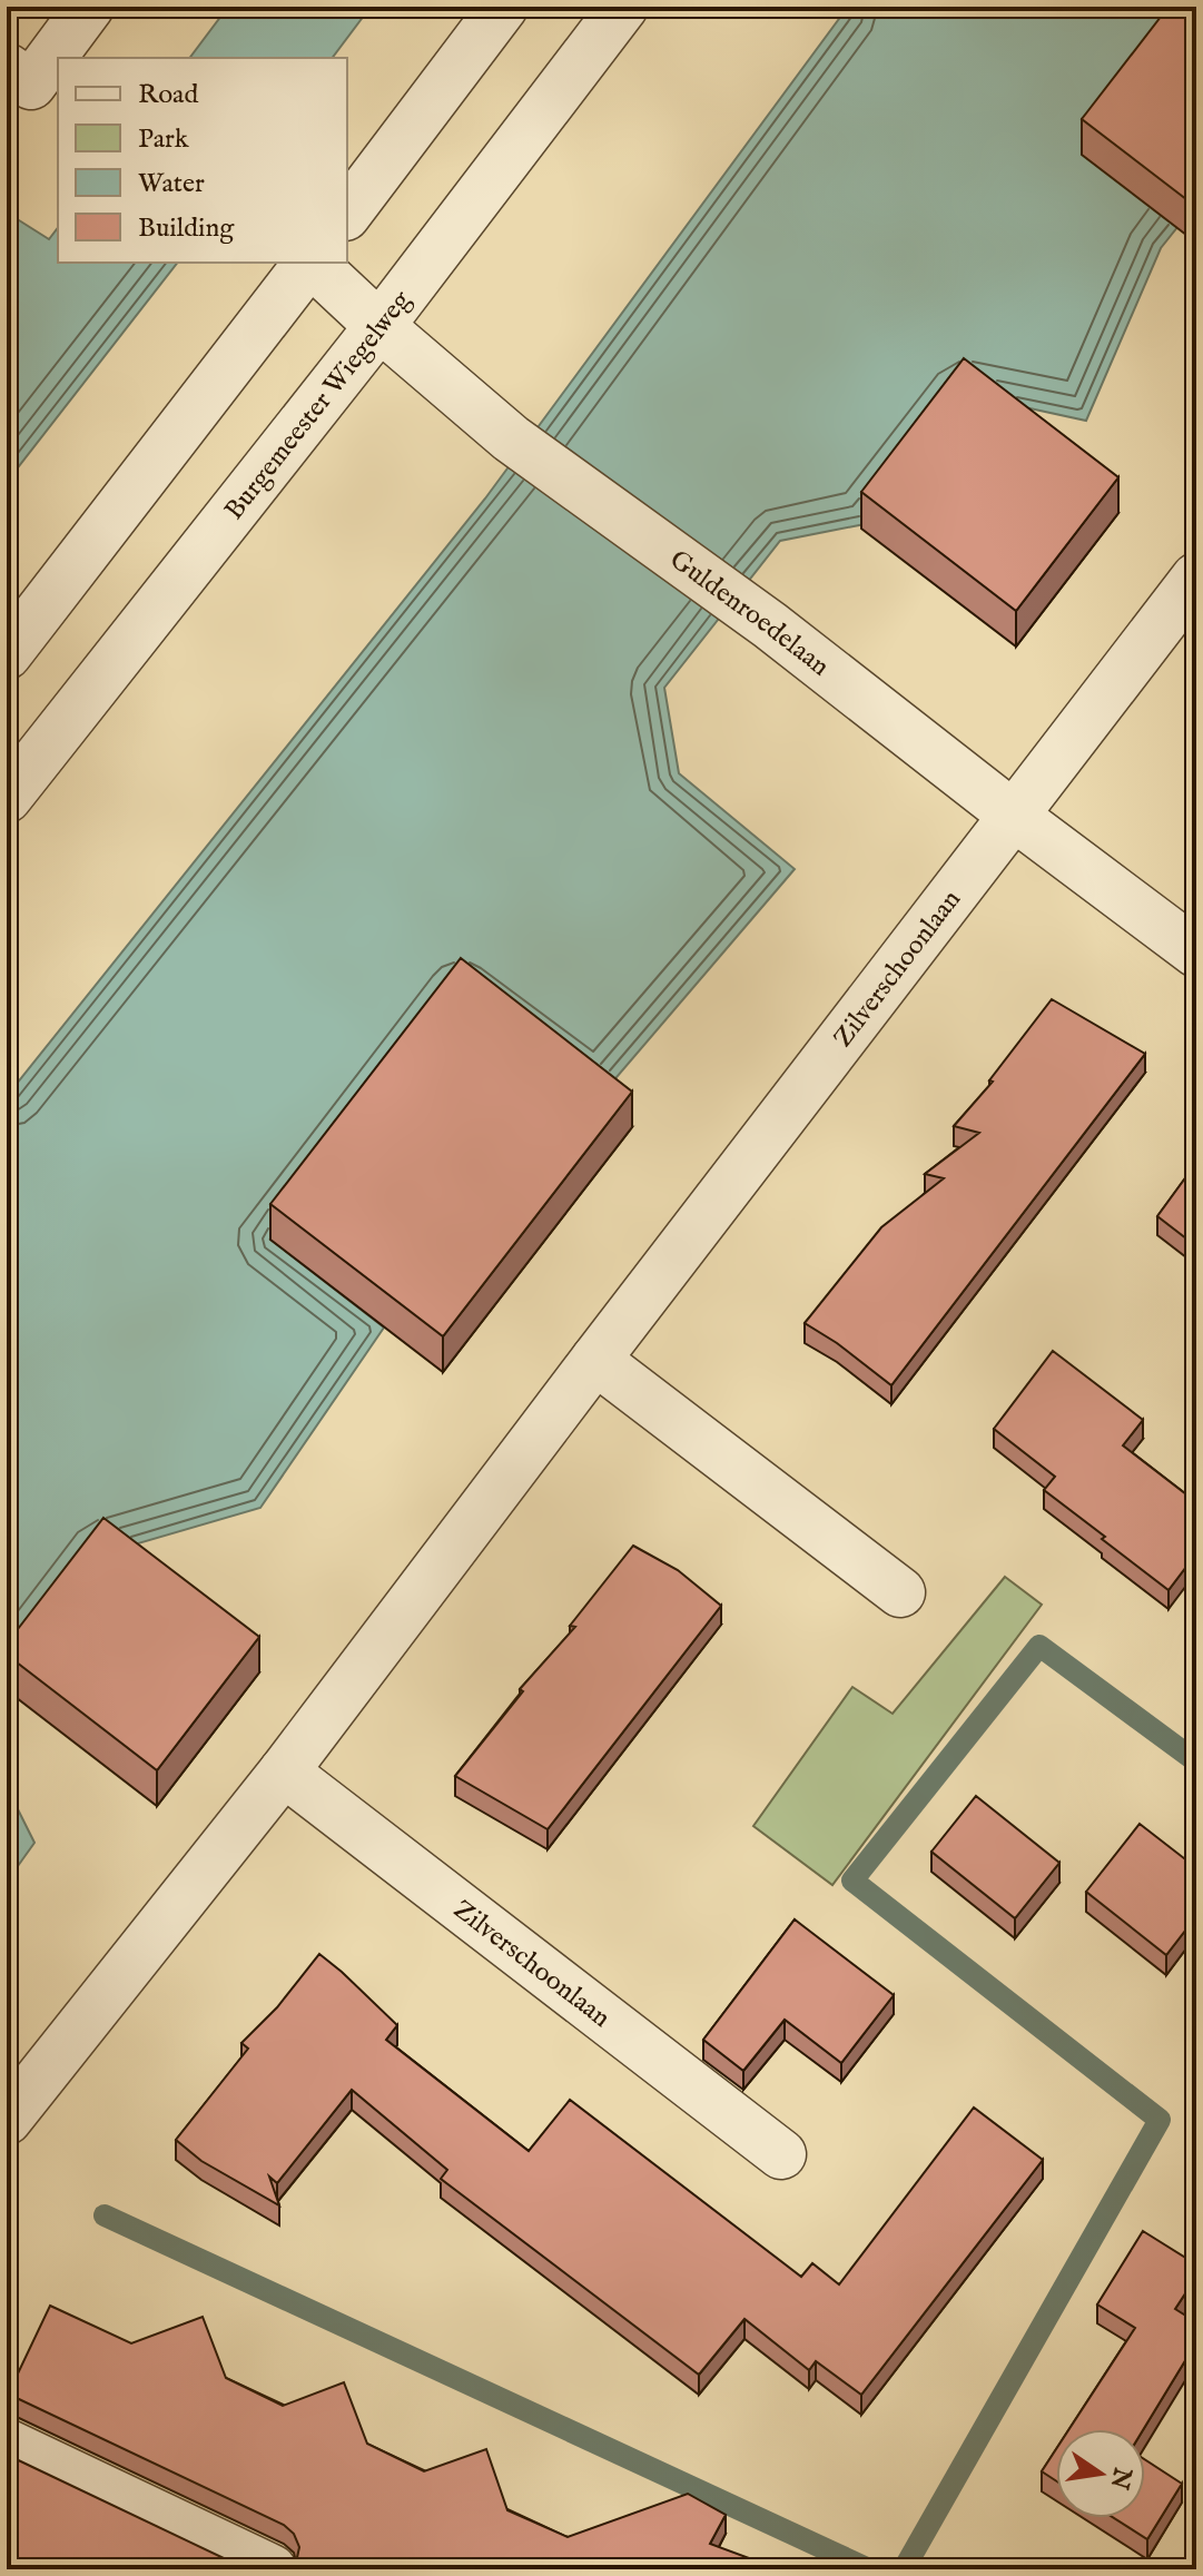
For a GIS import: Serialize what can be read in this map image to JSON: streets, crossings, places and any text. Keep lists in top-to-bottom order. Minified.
{"streets":{"street":["Burgemeester Wiegelweg","Guldenroedelaan","Zilverschoonlaan"]},"crossings":[["Burgemeester Wiegelweg","Guldenroedelaan"],["Guldenroedelaan","Zilverschoonlaan"]],"legend":["Road","Park","Water","Building"],"north":"right"}
